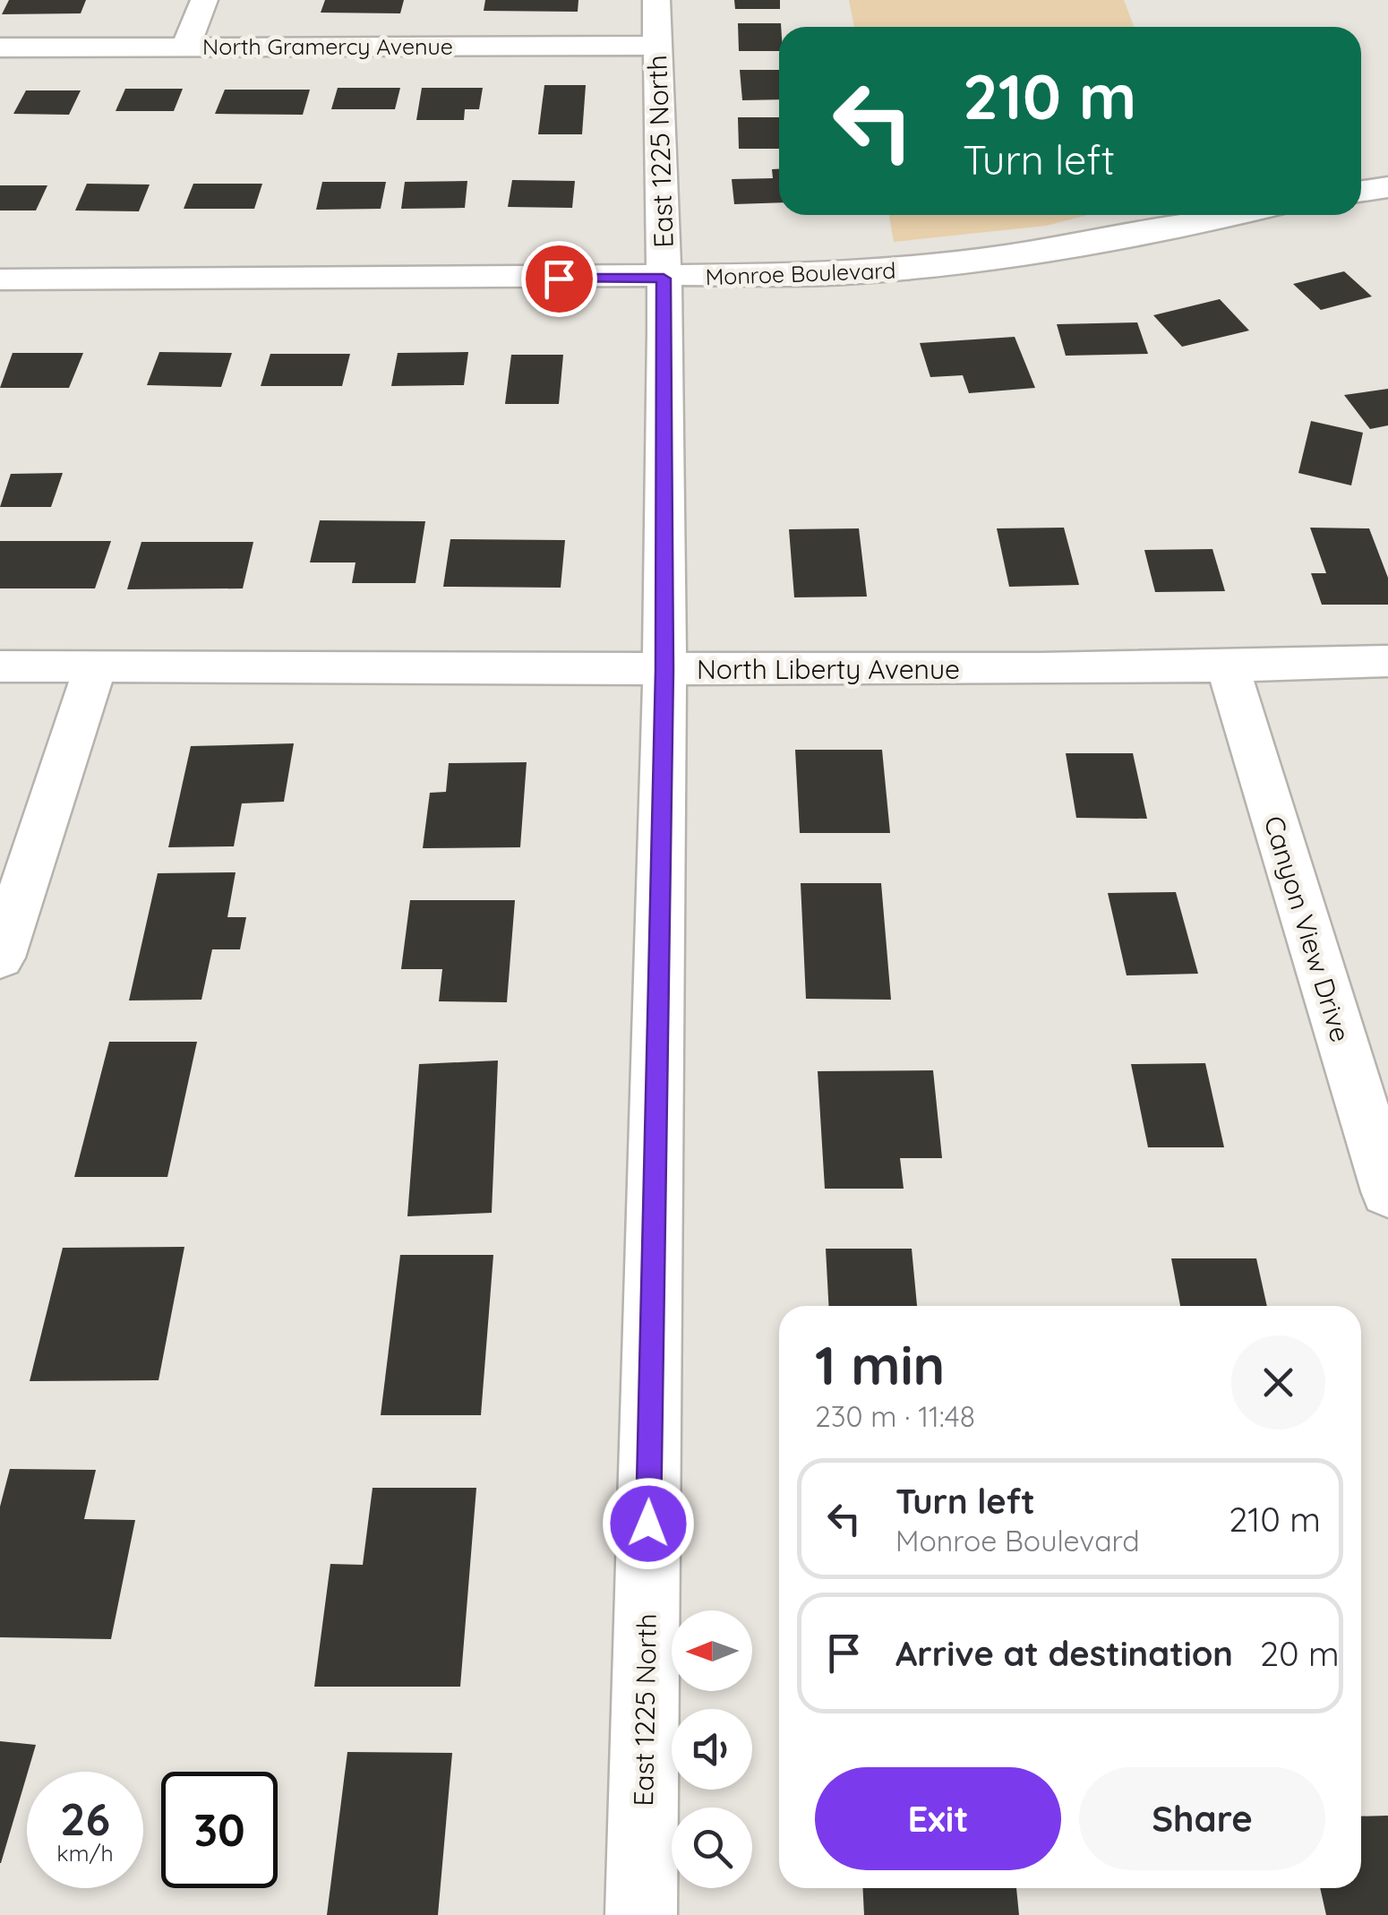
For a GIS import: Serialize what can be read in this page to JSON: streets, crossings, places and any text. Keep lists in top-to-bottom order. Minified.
{"streets":{"street":["North Gramercy Avenue","East 1225 North","Monroe Boulevard","North Liberty Avenue","Canyon View Drive"]},"crossings":[["North Gramercy Avenue","East 1225 North"],["East 1225 North","Monroe Boulevard"],["East 1225 North","North Liberty Avenue"],["North Liberty Avenue","Canyon View Drive"]],"north":"left","page":{"turn":["210 m","Turn left"],"heading":["1 min","230 m · 11:48"],"list":[{"name":"Turn left","note":"Monroe Boulevard","value":"210 m"},{"name":"Arrive at destination","value":"20 m"}],"buttons":["Exit","Share"],"speed":"26 km/h","limit":"30"}}
